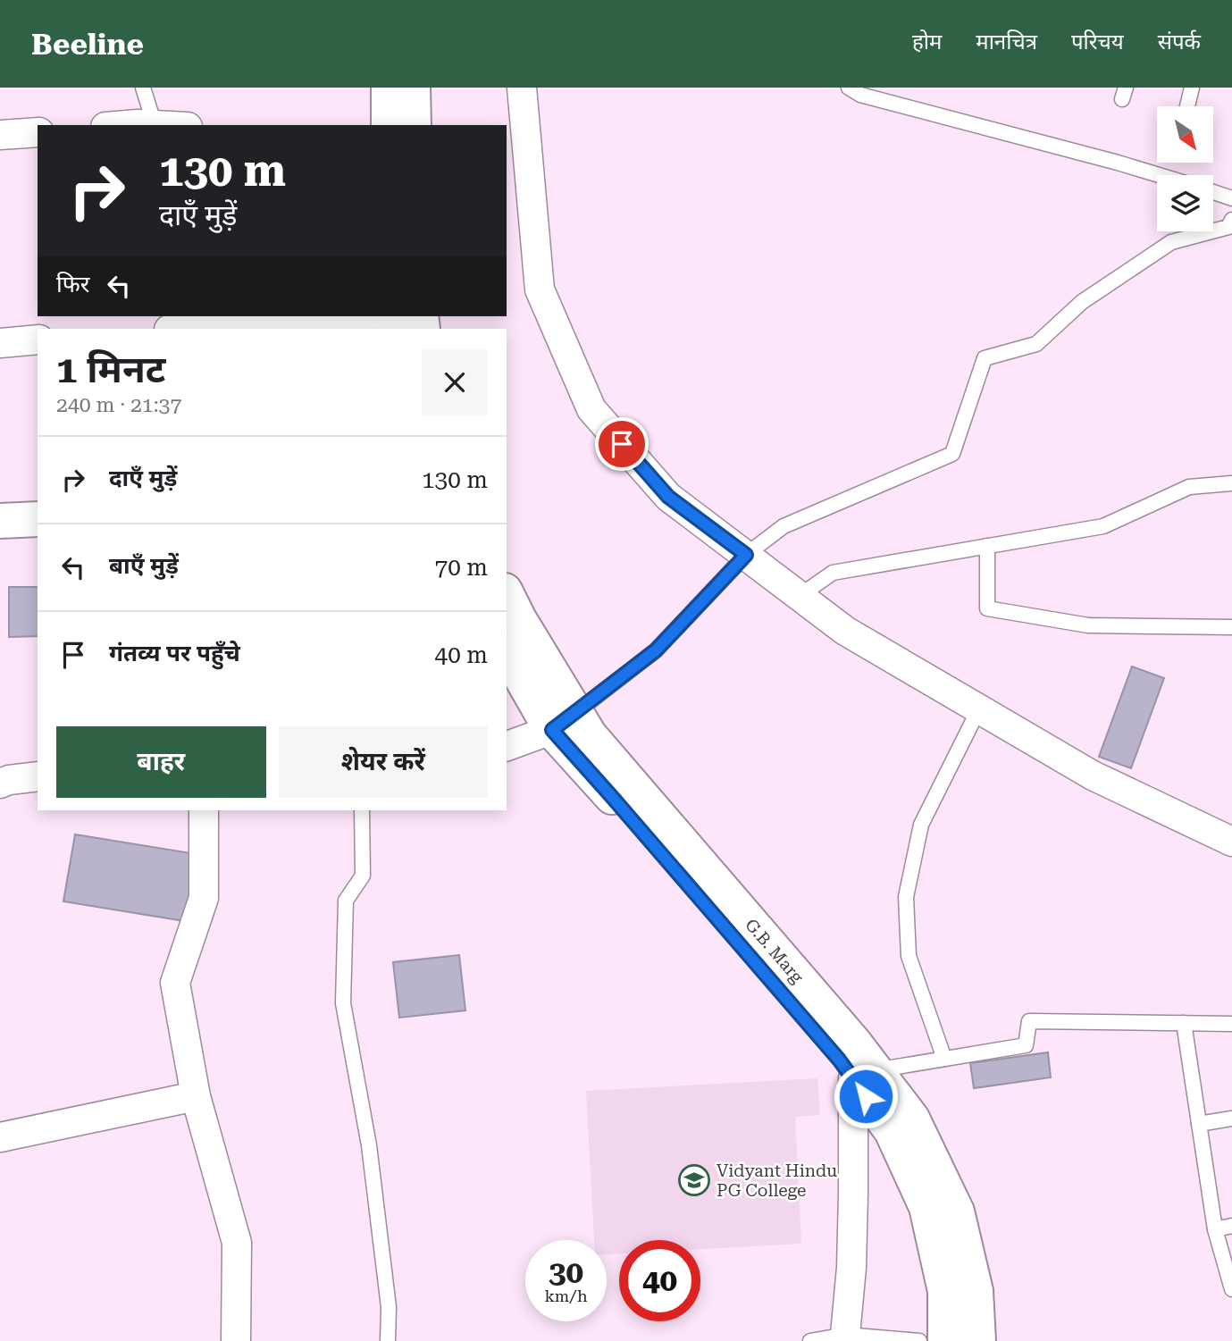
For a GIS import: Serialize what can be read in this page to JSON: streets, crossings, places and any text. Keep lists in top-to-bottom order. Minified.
{"streets":{"street":["G.B. Marg"]},"places":{"school or university":["Vidyant Hindu PG College"]},"north":"bottom right","page":{"header":"Beeline","nav":["होम","मानचित्र","परिचय","संपर्क"],"turn":["130 m","दाएँ मुड़ें"],"then":"फिर","heading":["1 मिनट","240 m · 21:37"],"list":[{"name":"दाएँ मुड़ें","value":"130 m"},{"name":"बाएँ मुड़ें","value":"70 m"},{"name":"गंतव्य पर पहुँचे","value":"40 m"}],"buttons":["बाहर","शेयर करें"],"speed":"30 km/h","limit":"40"}}
